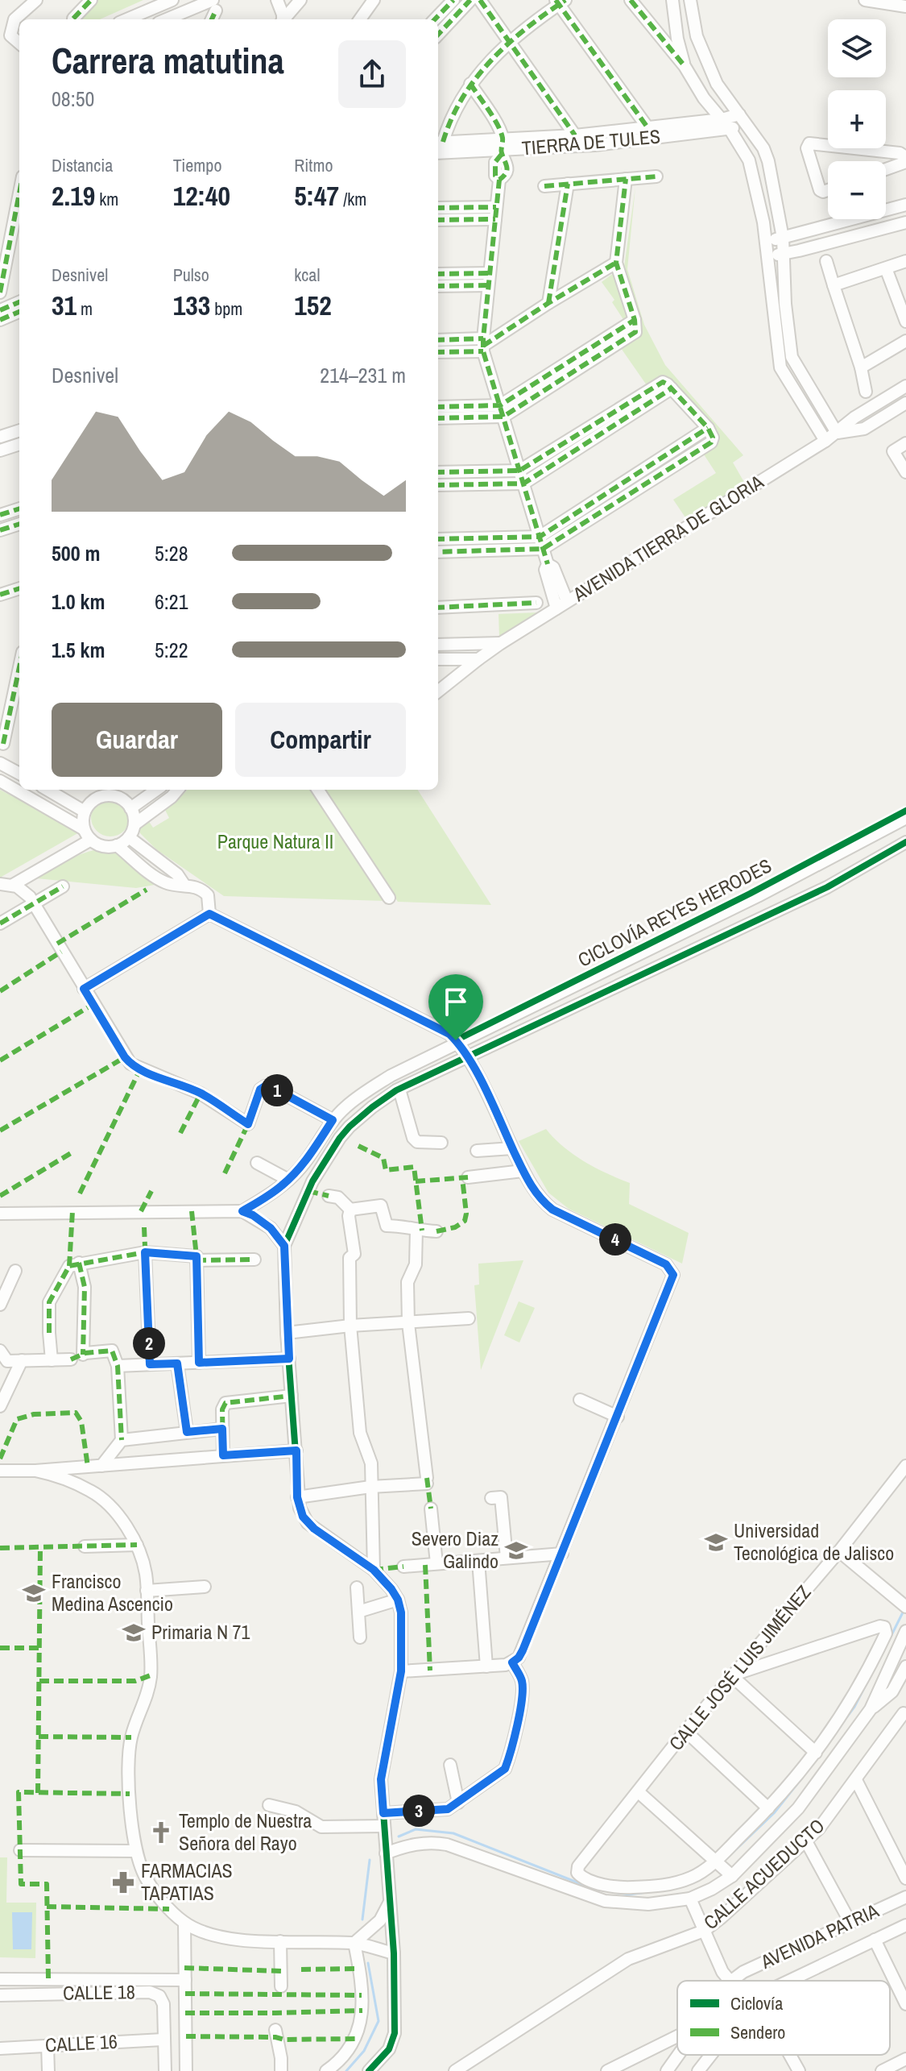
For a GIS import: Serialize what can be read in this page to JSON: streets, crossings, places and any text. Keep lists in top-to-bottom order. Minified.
{"streets":{"street":["TIERRA DE TULES","AVENIDA TIERRA DE GLORIA","CALLE JOSÉ LUIS JIMÉNEZ","CALLE ACUEDUCTO","AVENIDA PATRIA","CALLE 18","CALLE 16"],"cycle path":["CICLOVÍA REYES HERODES"]},"crossings":[["CALLE 18","CALLE 16"]],"parks":["Parque Natura II"],"places":{"school or university":["Universidad Tecnológica de Jalisco","Severo Diaz Galindo","Francisco Medina Ascencio","Primaria N 71"],"church":["Templo de Nuestra Señora del Rayo"],"pharmacy":["FARMACIAS TAPATIAS"]},"legend":["Ciclovía","Sendero"],"page":{"map_buttons":["+","−"],"heading":["Carrera matutina","08:50"],"stats":[["Distancia","2.19 km"],["Tiempo","12:40"],["Ritmo","5:47 /km"],["Desnivel","31 m"],["Pulso","133 bpm"],["kcal","152"]],"chart":["Desnivel","214–231 m"],"list":[{"name":"500 m","note":"5:28"},{"name":"1.0 km","note":"6:21"},{"name":"1.5 km","note":"5:22"}],"buttons":["Guardar","Compartir"],"pins":["1","4","2","3"]}}
